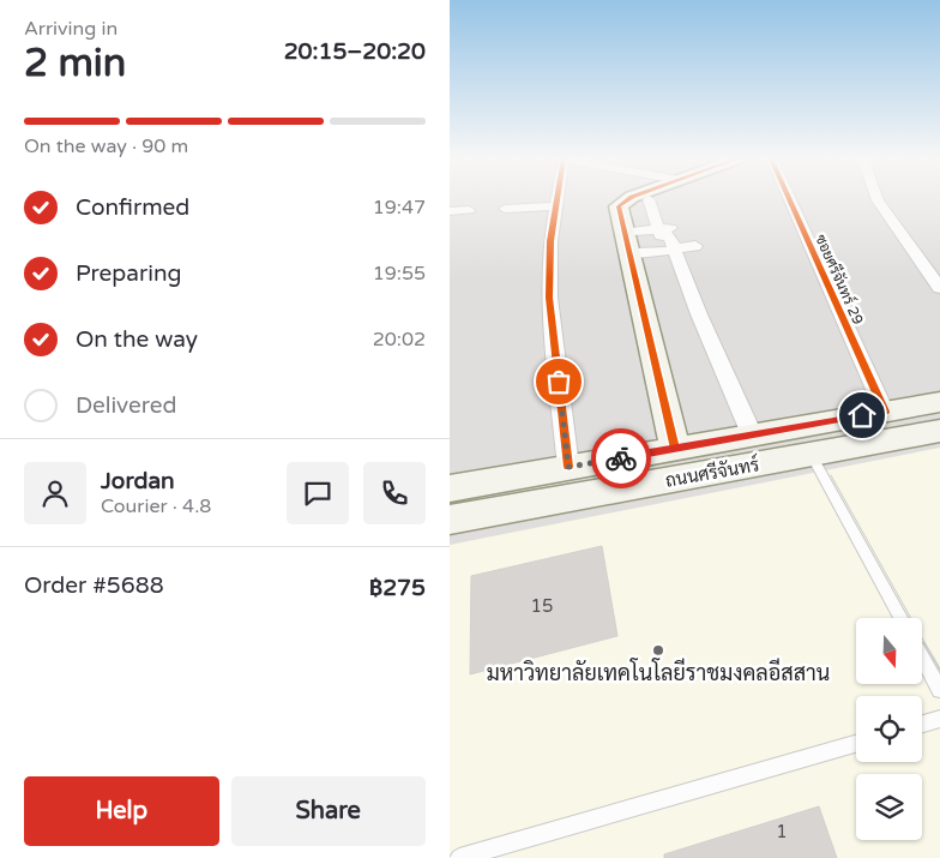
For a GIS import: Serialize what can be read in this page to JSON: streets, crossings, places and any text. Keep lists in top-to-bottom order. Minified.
{"streets":{"main road":["ถนนศรีจันทร์"],"street":["ซอยศรีจันทร์ 29"]},"crossings":[["ซอยศรีจันทร์ 29","ถนนศรีจันทร์"]],"places":["มหาวิทยาลัยเทคโนโลยีราชมงคลอีสสาน"],"house_numbers":["15","1"],"north":"bottom","page":{"heading":["2 min","Arriving in","20:15–20:20"],"panel":["Jordan","Courier · 4.8","Order #5688","฿275"],"bar":"On the way · 90 m","list":[["Confirmed","19:47"],["Preparing","19:55"],["On the way","20:02"],"Delivered"],"buttons":["Help","Share"]}}
